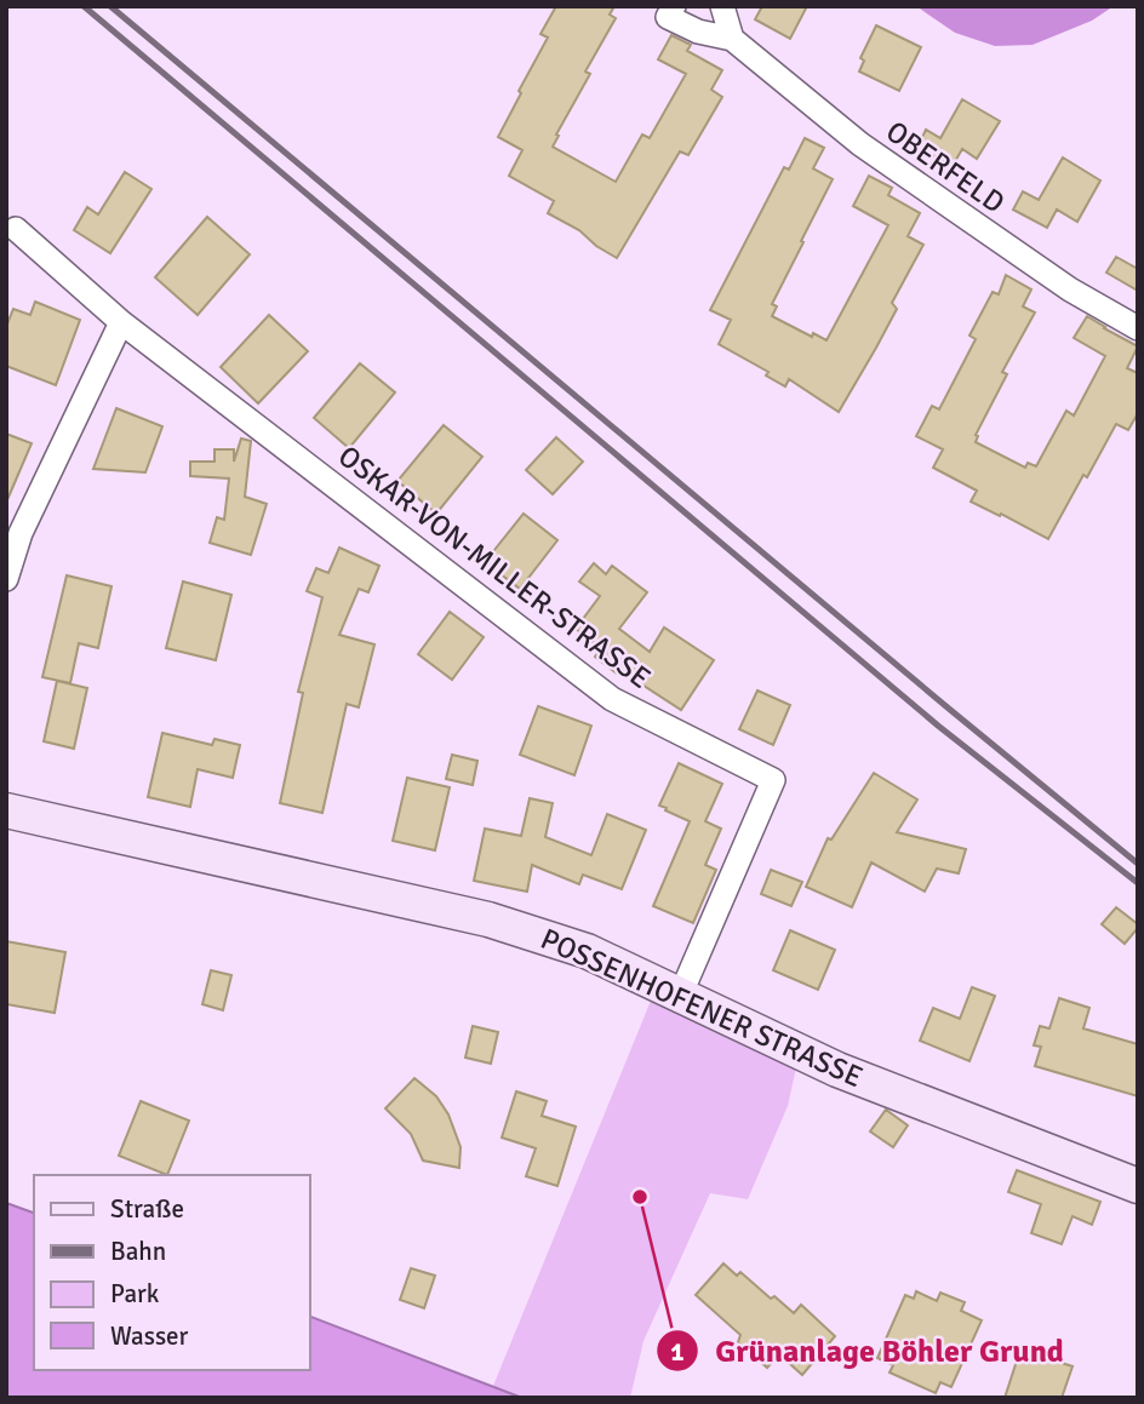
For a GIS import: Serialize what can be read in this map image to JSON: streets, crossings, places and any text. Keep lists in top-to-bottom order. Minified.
{"streets":{"main road":["POSSENHOFENER STRASSE"],"street":["OBERFELD","OSKAR-VON-MILLER-STRASSE"]},"crossings":[["OSKAR-VON-MILLER-STRASSE","POSSENHOFENER STRASSE"]],"places":["Grünanlage Böhler Grund"],"legend":["Straße","Bahn","Park","Wasser"]}
